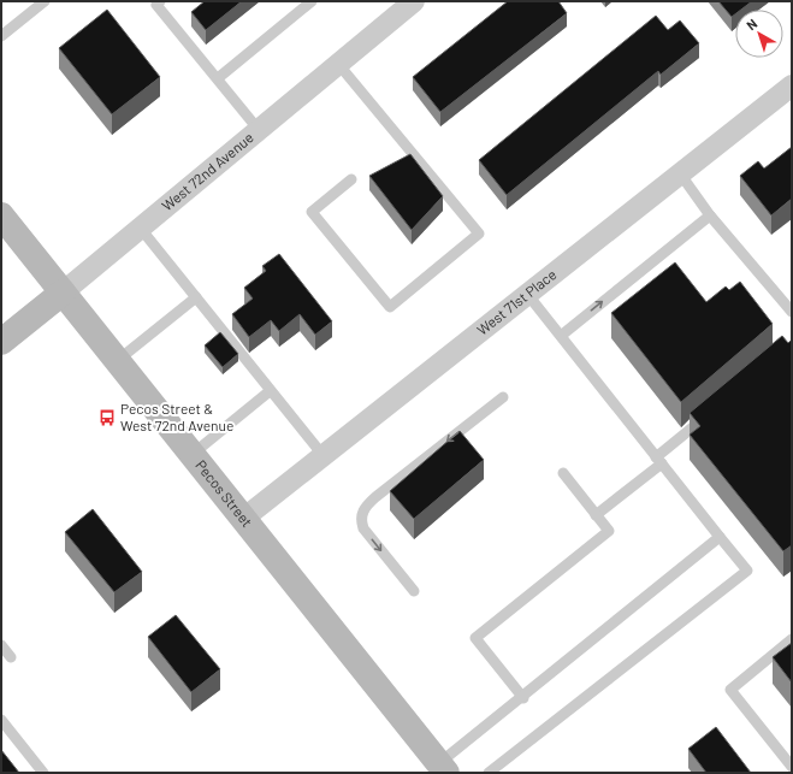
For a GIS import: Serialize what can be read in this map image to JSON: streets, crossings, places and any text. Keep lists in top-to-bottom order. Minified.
{"streets":{"main road":["West 72nd Avenue","Pecos Street"],"street":["West 71st Place"]},"crossings":[["West 72nd Avenue","Pecos Street"],["West 71st Place","Pecos Street"]],"places":{"bus stop":["Pecos Street & West 72nd Avenue"]},"north":"top left"}
